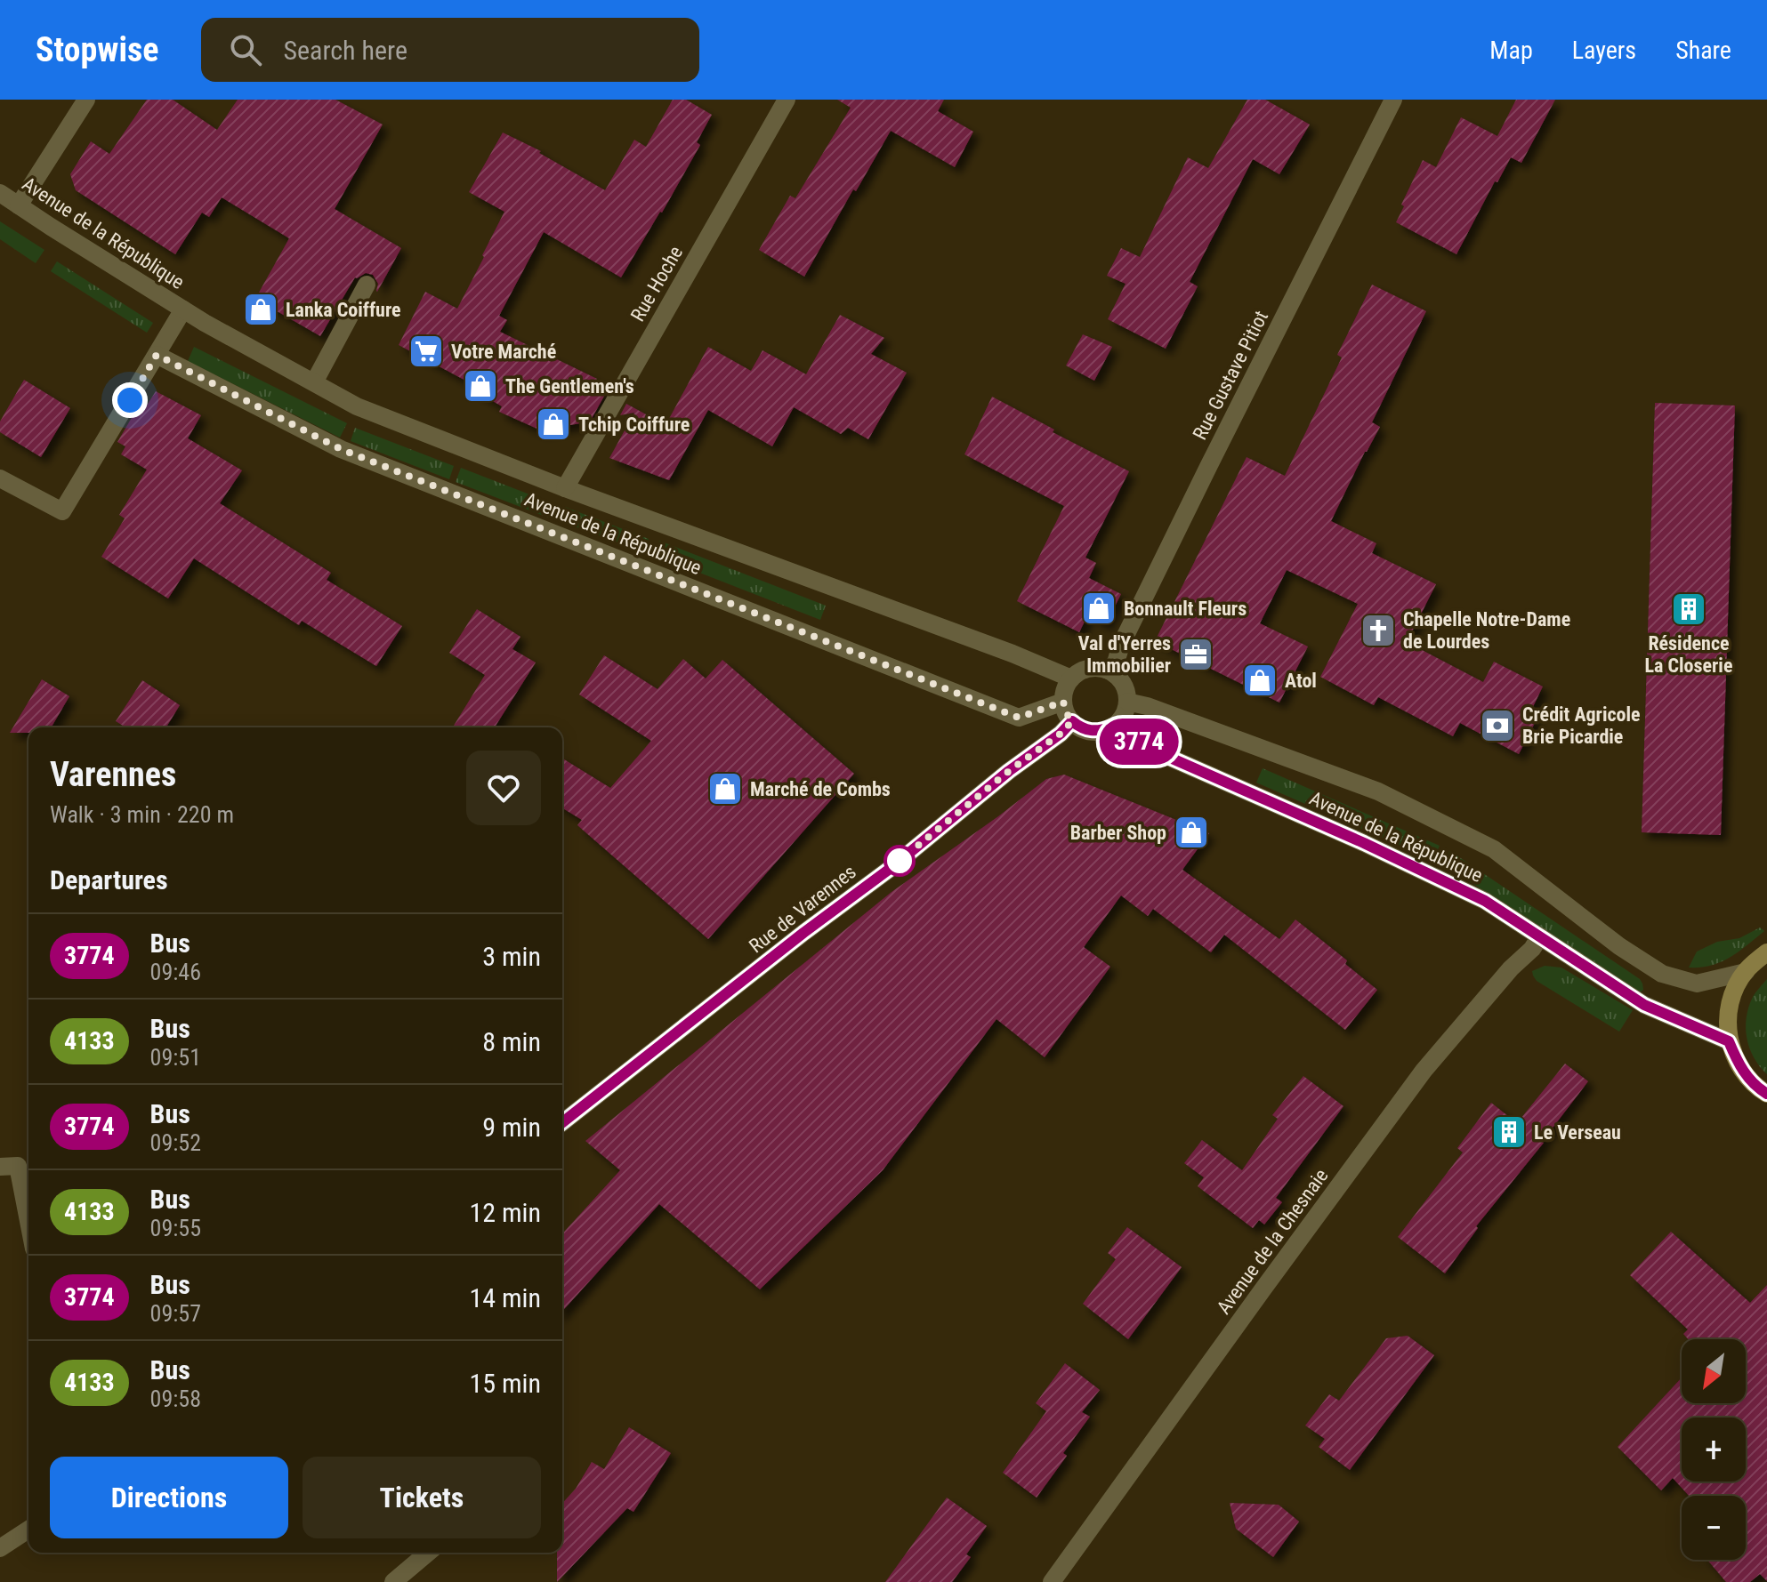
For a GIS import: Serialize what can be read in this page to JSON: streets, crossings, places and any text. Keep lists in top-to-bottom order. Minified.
{"streets":{"street":["Avenue de la République","Rue Hoche","Rue Gustave Pitiot","Rue de Varennes","Avenue de la Chesnaie"]},"crossings":[["Avenue de la République","Rue Hoche"],["Avenue de la République","Rue Gustave Pitiot"],["Avenue de la République","Rue de Varennes"],["Avenue de la République","Avenue de la Chesnaie"],["Rue Gustave Pitiot","Rue de Varennes"]],"places":{"shop":["Lanka Coiffure","The Gentlemen's","Tchip Coiffure","Bonnault Fleurs","Atol","Marché de Combs","Barber Shop"],"supermarket":["Votre Marché"],"building":["Résidence La Closerie","Le Verseau"],"church":["Chapelle Notre-Dame de Lourdes"],"office":["Val d'Yerres Immobilier"],"bank":["Crédit Agricole Brie Picardie"]},"lines":["bus line 3774"],"north":"bottom left","page":{"header":"Stopwise","search":"Search here","nav":["Map","Layers","Share"],"on_map":"3774","heading":[["Varennes","Walk · 3 min · 220 m"],"Departures"],"list":[{"mark":"3774","name":"Bus","note":"09:46","value":"3 min"},{"mark":"4133","name":"Bus","note":"09:51","value":"8 min"},{"mark":"3774","name":"Bus","note":"09:52","value":"9 min"},{"mark":"4133","name":"Bus","note":"09:55","value":"12 min"},{"mark":"3774","name":"Bus","note":"09:57","value":"14 min"},{"mark":"4133","name":"Bus","note":"09:58","value":"15 min"}],"map_buttons":["+","−"],"buttons":["Directions","Tickets"]}}
